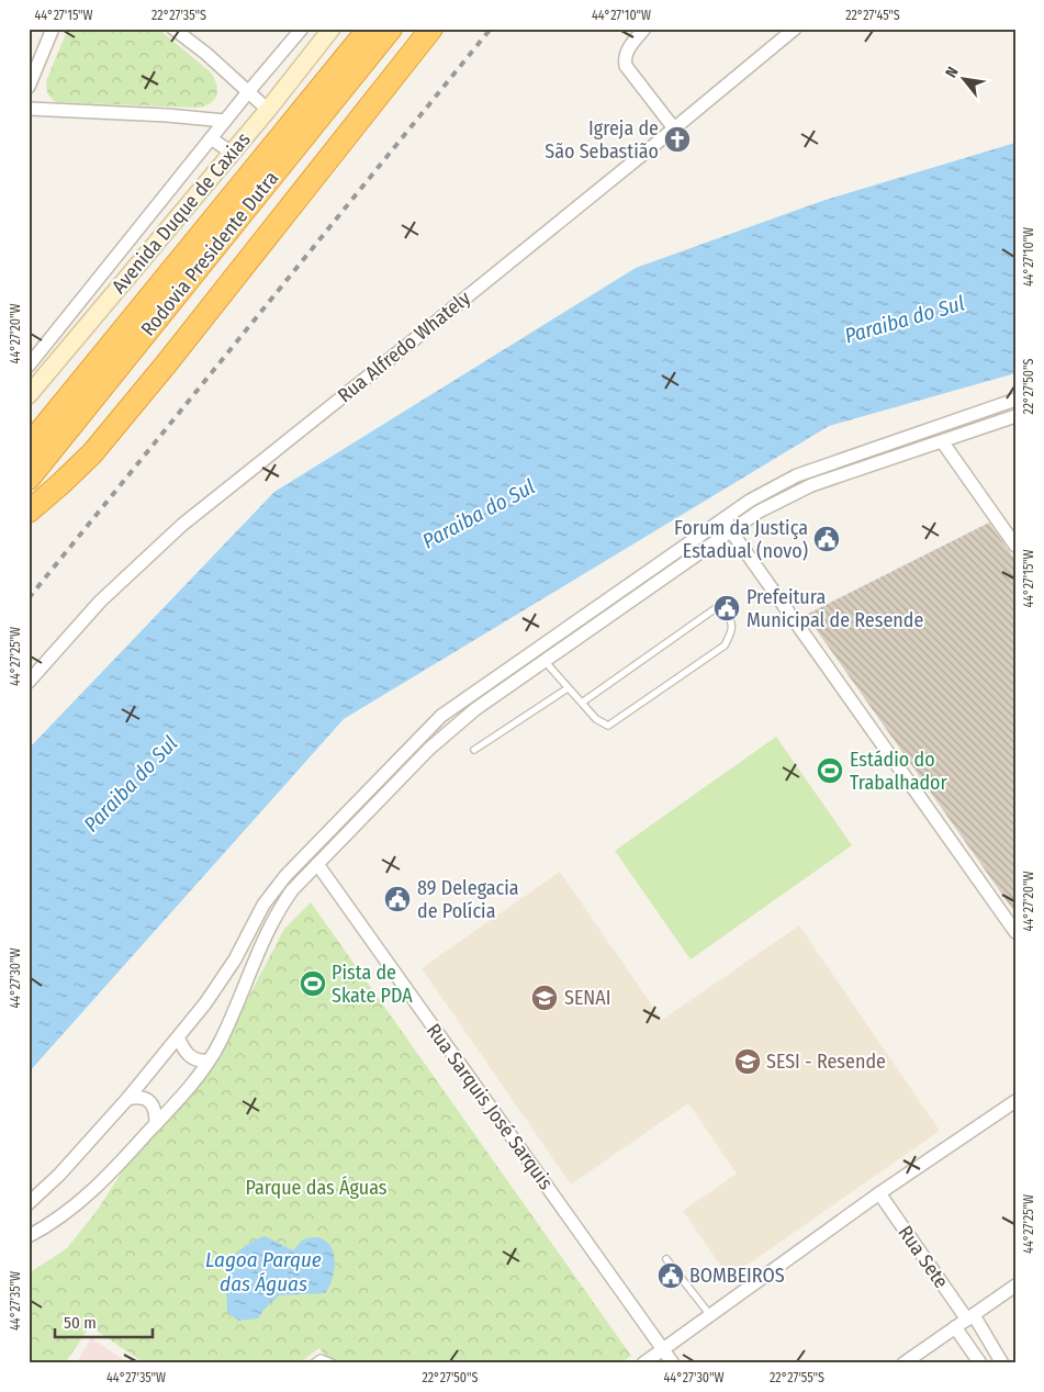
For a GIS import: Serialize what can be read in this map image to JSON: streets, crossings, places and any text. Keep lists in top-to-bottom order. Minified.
{"streets":{"highway":["Rodovia Presidente Dutra"],"street":["Avenida Duque de Caxias","Rua Alfredo Whately","Rua Sarquis José Sarquis","Rua Sete"]},"water":["Paraiba do Sul","Lagoa Parque das Águas"],"parks":["Parque das Águas"],"places":{"church":["Igreja de São Sebastião"],"public building":["Forum da Justiça Estadual (novo)","Prefeitura Municipal de Resende","89 Delegacia de Polícia","BOMBEIROS"],"sports":["Estádio do Trabalhador","Pista de Skate PDA"],"school or university":["SENAI","SESI - Resende"]},"scale_bar":"50 m","north":"top left","coordinates":["44°27'15\"W","22°27'35\"S","44°27'10\"W","22°27'45\"S","44°27'20\"W","22°27'50\"S","44°27'25\"W","44°27'30\"W","44°27'35\"W","22°27'55\"S"]}
